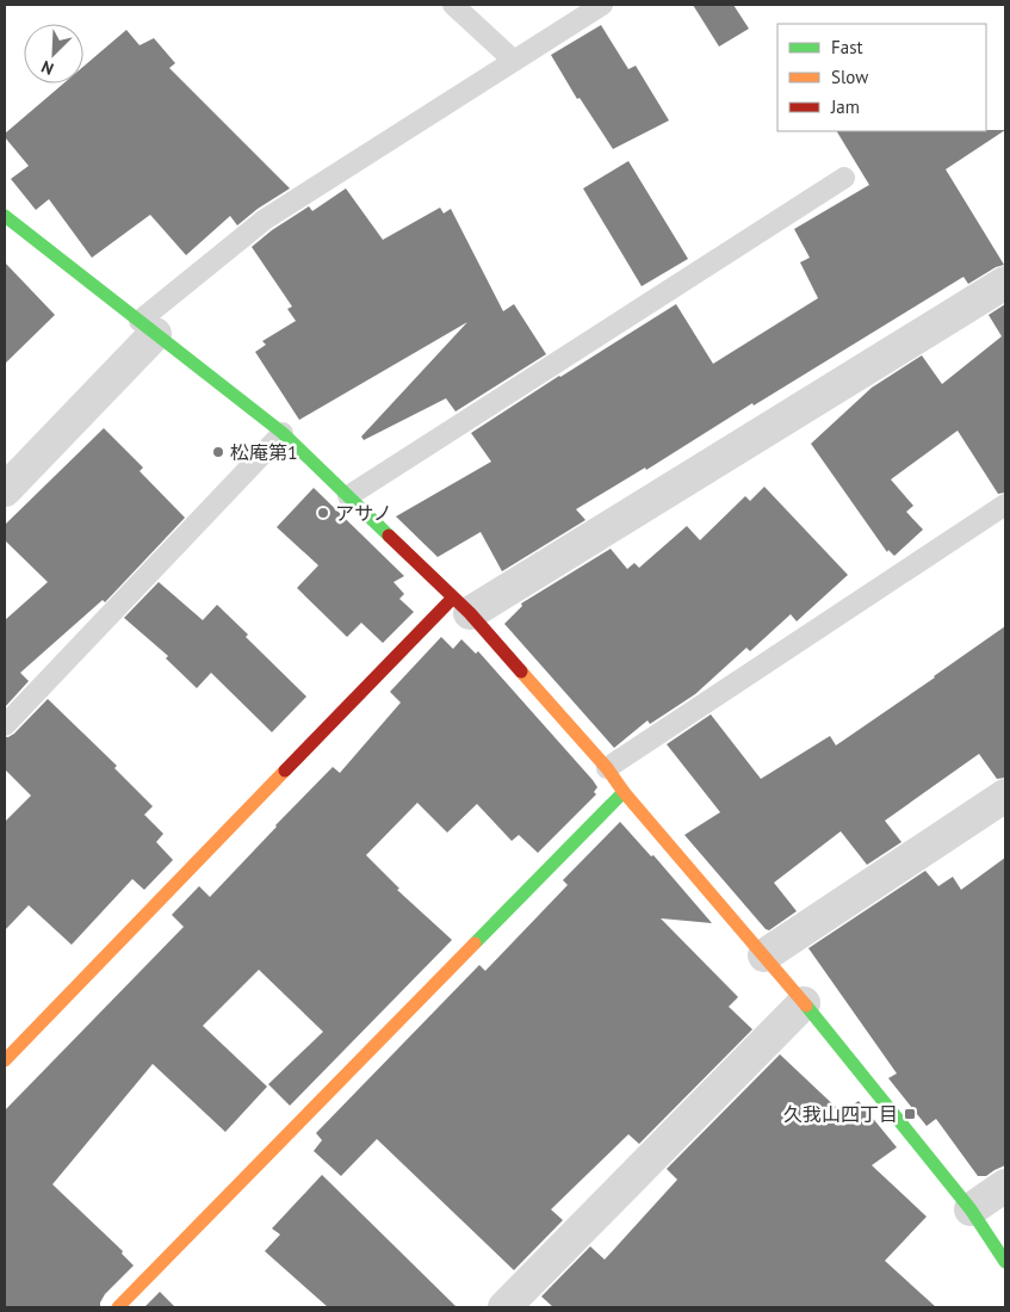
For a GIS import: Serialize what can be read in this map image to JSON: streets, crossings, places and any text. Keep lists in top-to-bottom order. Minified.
{"places":{"other":["松庵第1","アサノ"],"transit":["久我山四丁目"]},"legend":["Fast","Slow","Jam"],"north":"bottom left"}
